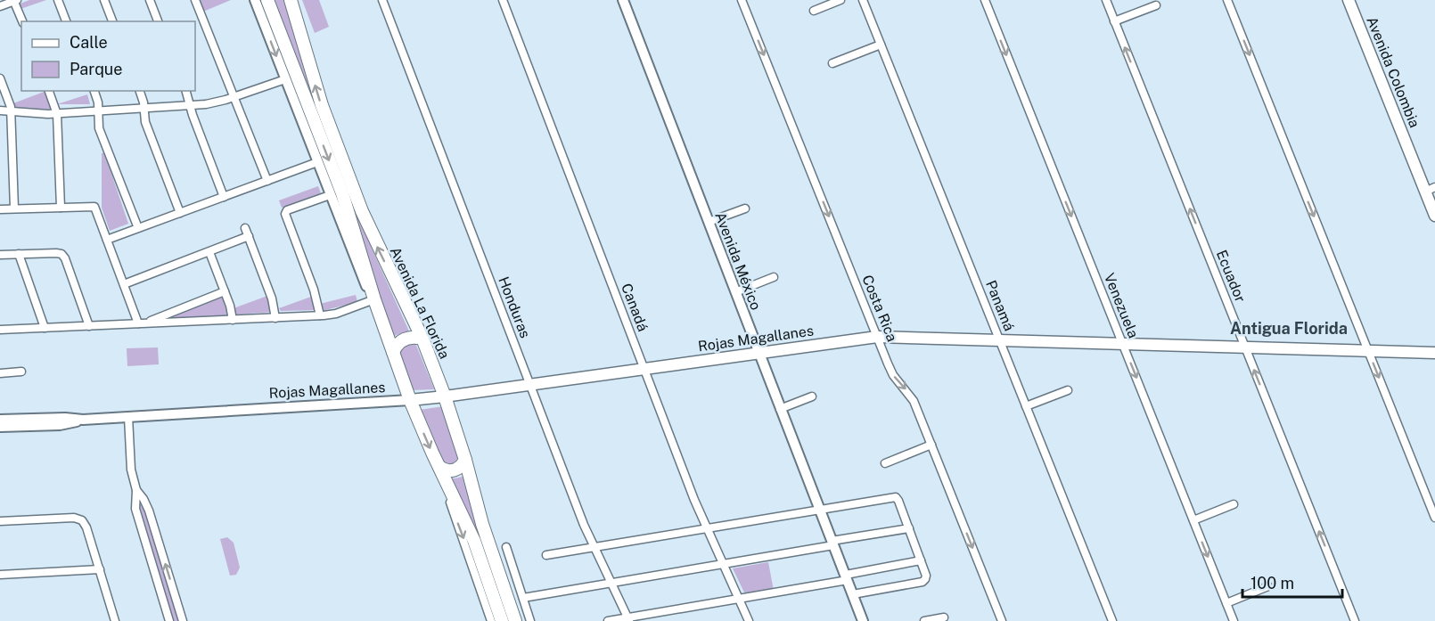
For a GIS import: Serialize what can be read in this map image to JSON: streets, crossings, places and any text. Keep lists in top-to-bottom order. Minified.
{"streets":{"main road":["Avenida Colombia","Avenida La Florida","Rojas Magallanes"],"street":["Avenida México","Ecuador","Panamá","Venezuela","Honduras","Canadá","Costa Rica"]},"crossings":[["Avenida México","Rojas Magallanes"],["Ecuador","Rojas Magallanes"],["Avenida La Florida","Rojas Magallanes"],["Panamá","Rojas Magallanes"],["Venezuela","Rojas Magallanes"],["Honduras","Rojas Magallanes"],["Canadá","Rojas Magallanes"],["Costa Rica","Rojas Magallanes"]],"one_way":["Ecuador","Venezuela","Costa Rica"],"districts":["Antigua Florida"],"legend":["Calle","Parque"],"scale_bar":"100 m"}
